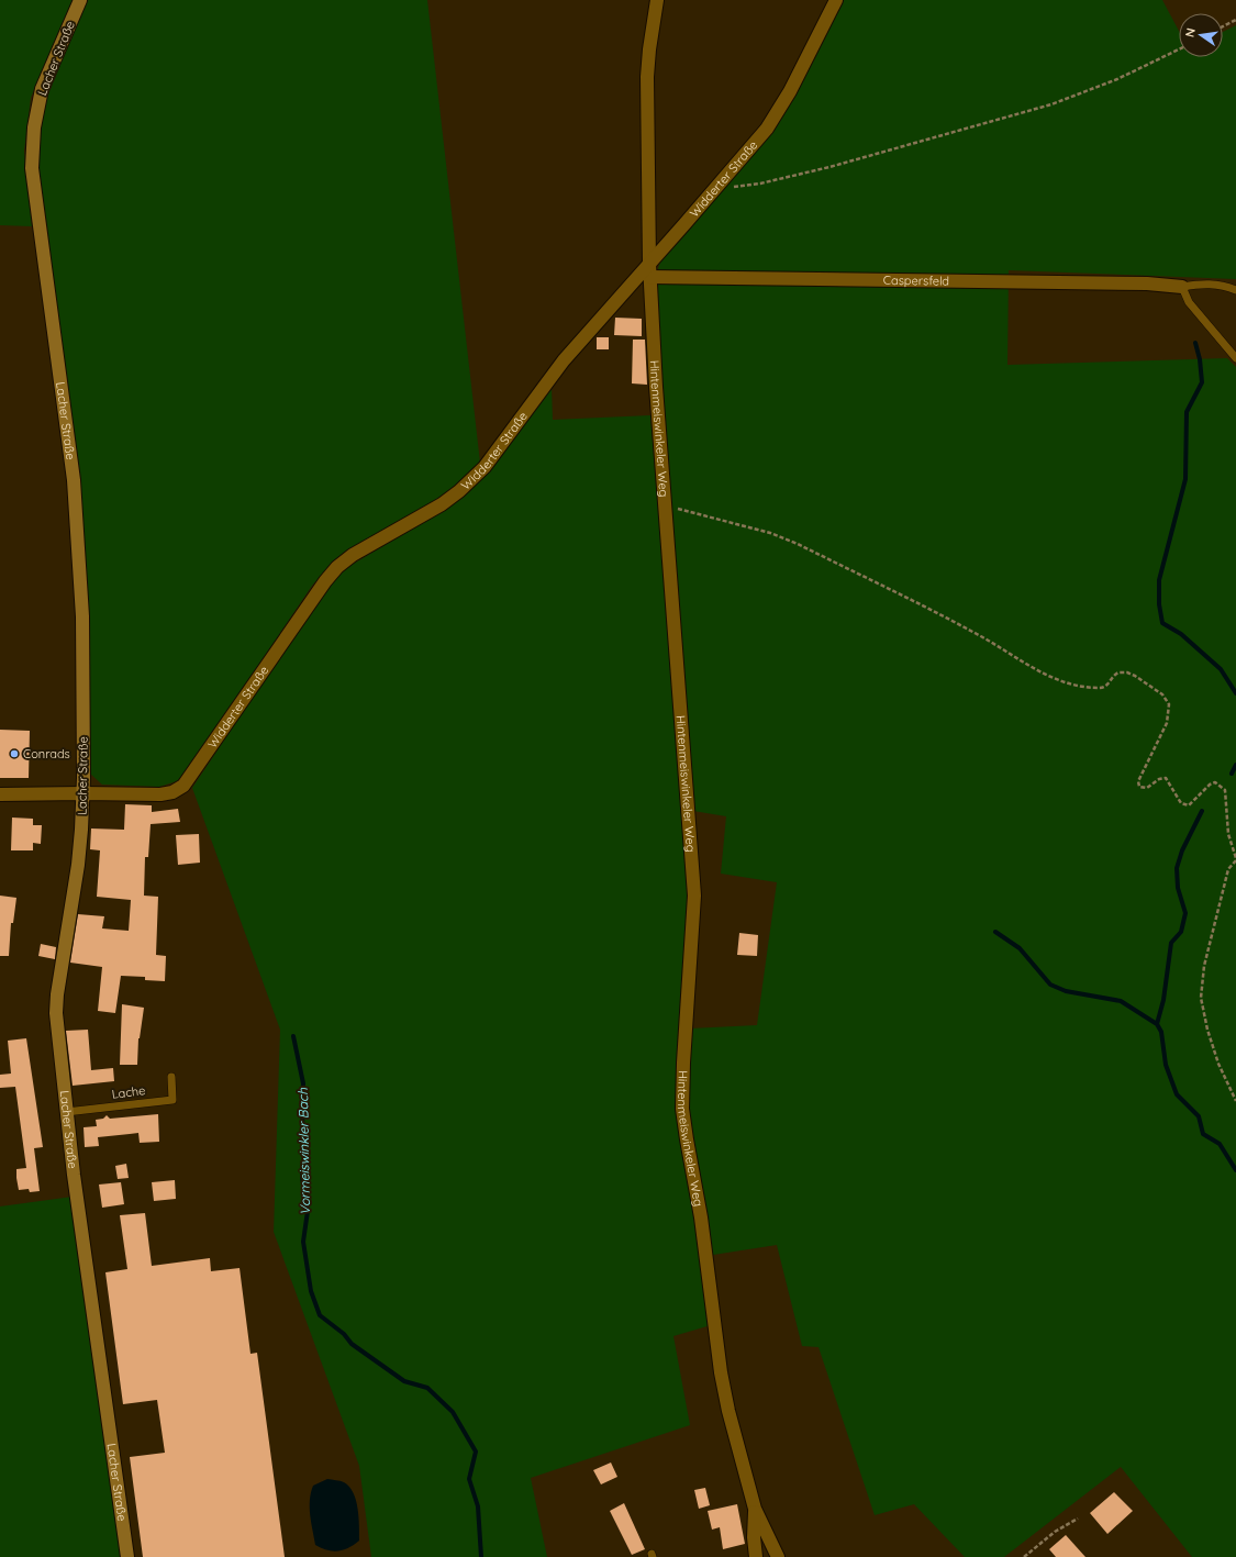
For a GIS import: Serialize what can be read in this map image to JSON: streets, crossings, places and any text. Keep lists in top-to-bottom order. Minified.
{"streets":{"street":["Lacher Straße","Widderter Straße","Caspersfeld","Hintenmeiswinkeler Weg"],"lane":["Lache"]},"crossings":[["Lacher Straße","Widderter Straße"],["Lacher Straße","Lache"],["Widderter Straße","Caspersfeld"],["Widderter Straße","Hintenmeiswinkeler Weg"],["Caspersfeld","Hintenmeiswinkeler Weg"]],"water":["Vormeiswinkler Bach"],"places":["Conrads"],"north":"left"}
